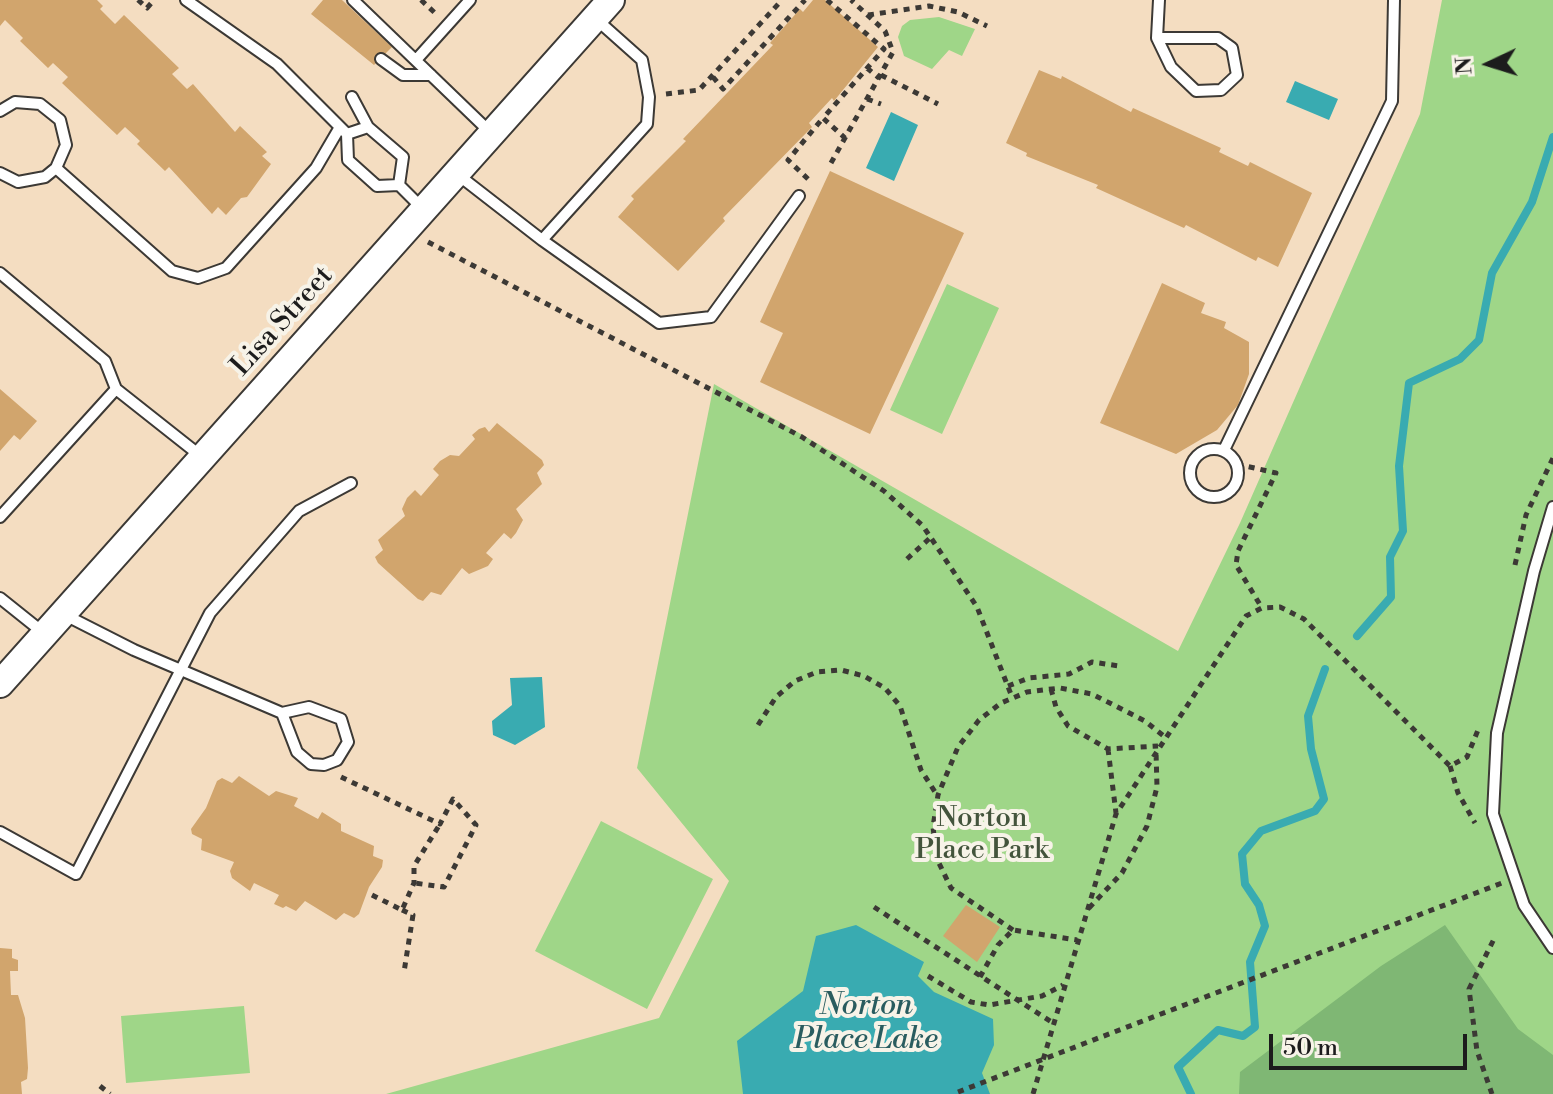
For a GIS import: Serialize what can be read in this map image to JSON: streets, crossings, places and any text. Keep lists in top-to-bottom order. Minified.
{"streets":{"street":["Lisa Street"]},"water":["Norton Place Lake"],"parks":["Norton Place Park"],"scale_bar":"50 m","north":"left"}
